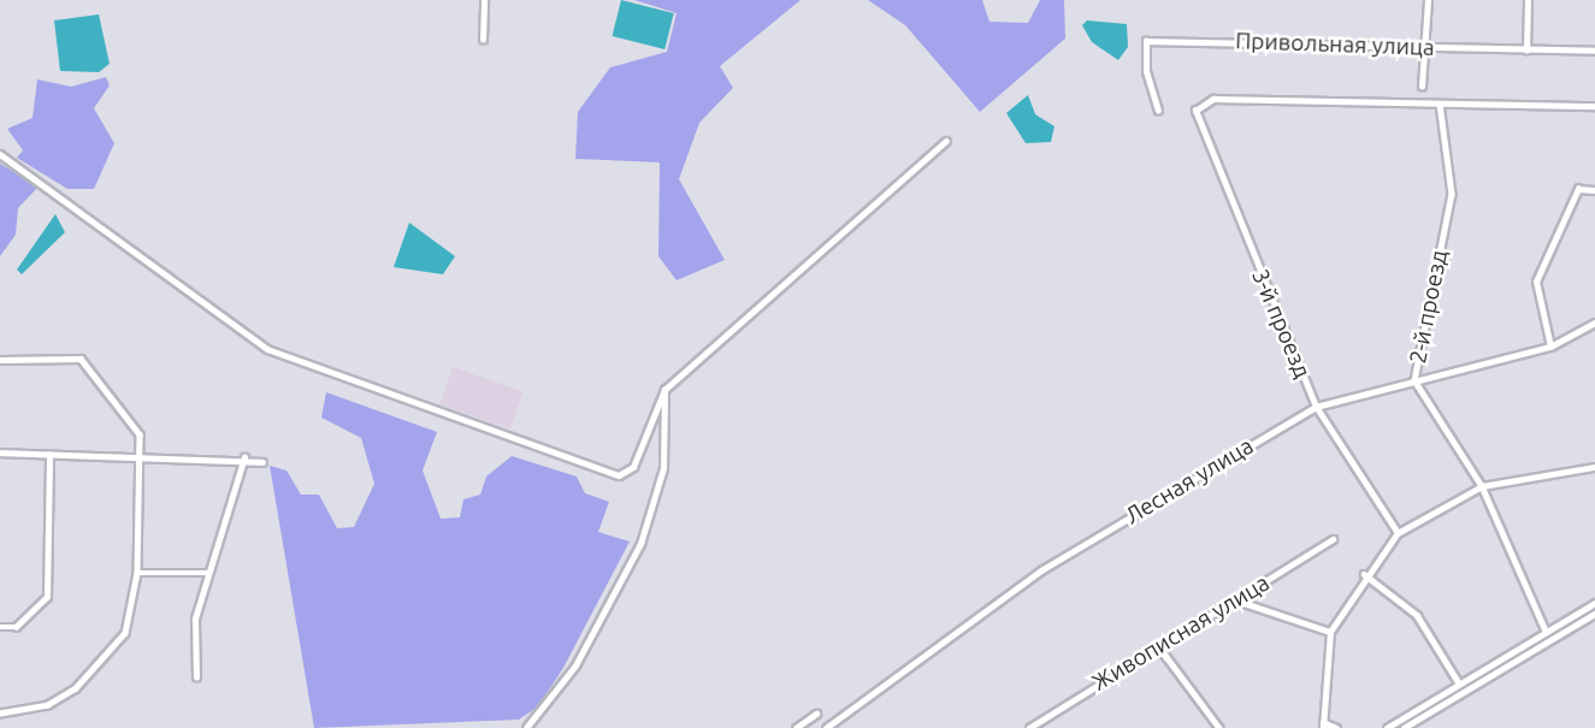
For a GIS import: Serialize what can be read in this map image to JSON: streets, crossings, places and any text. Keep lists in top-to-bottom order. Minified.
{"streets":{"street":["Привольная улица","2-й проезд","3-й проезд","Лесная улица","Живописная улица"]},"crossings":[["2-й проезд","3-й проезд"],["2-й проезд","Лесная улица"],["3-й проезд","Лесная улица"]]}
